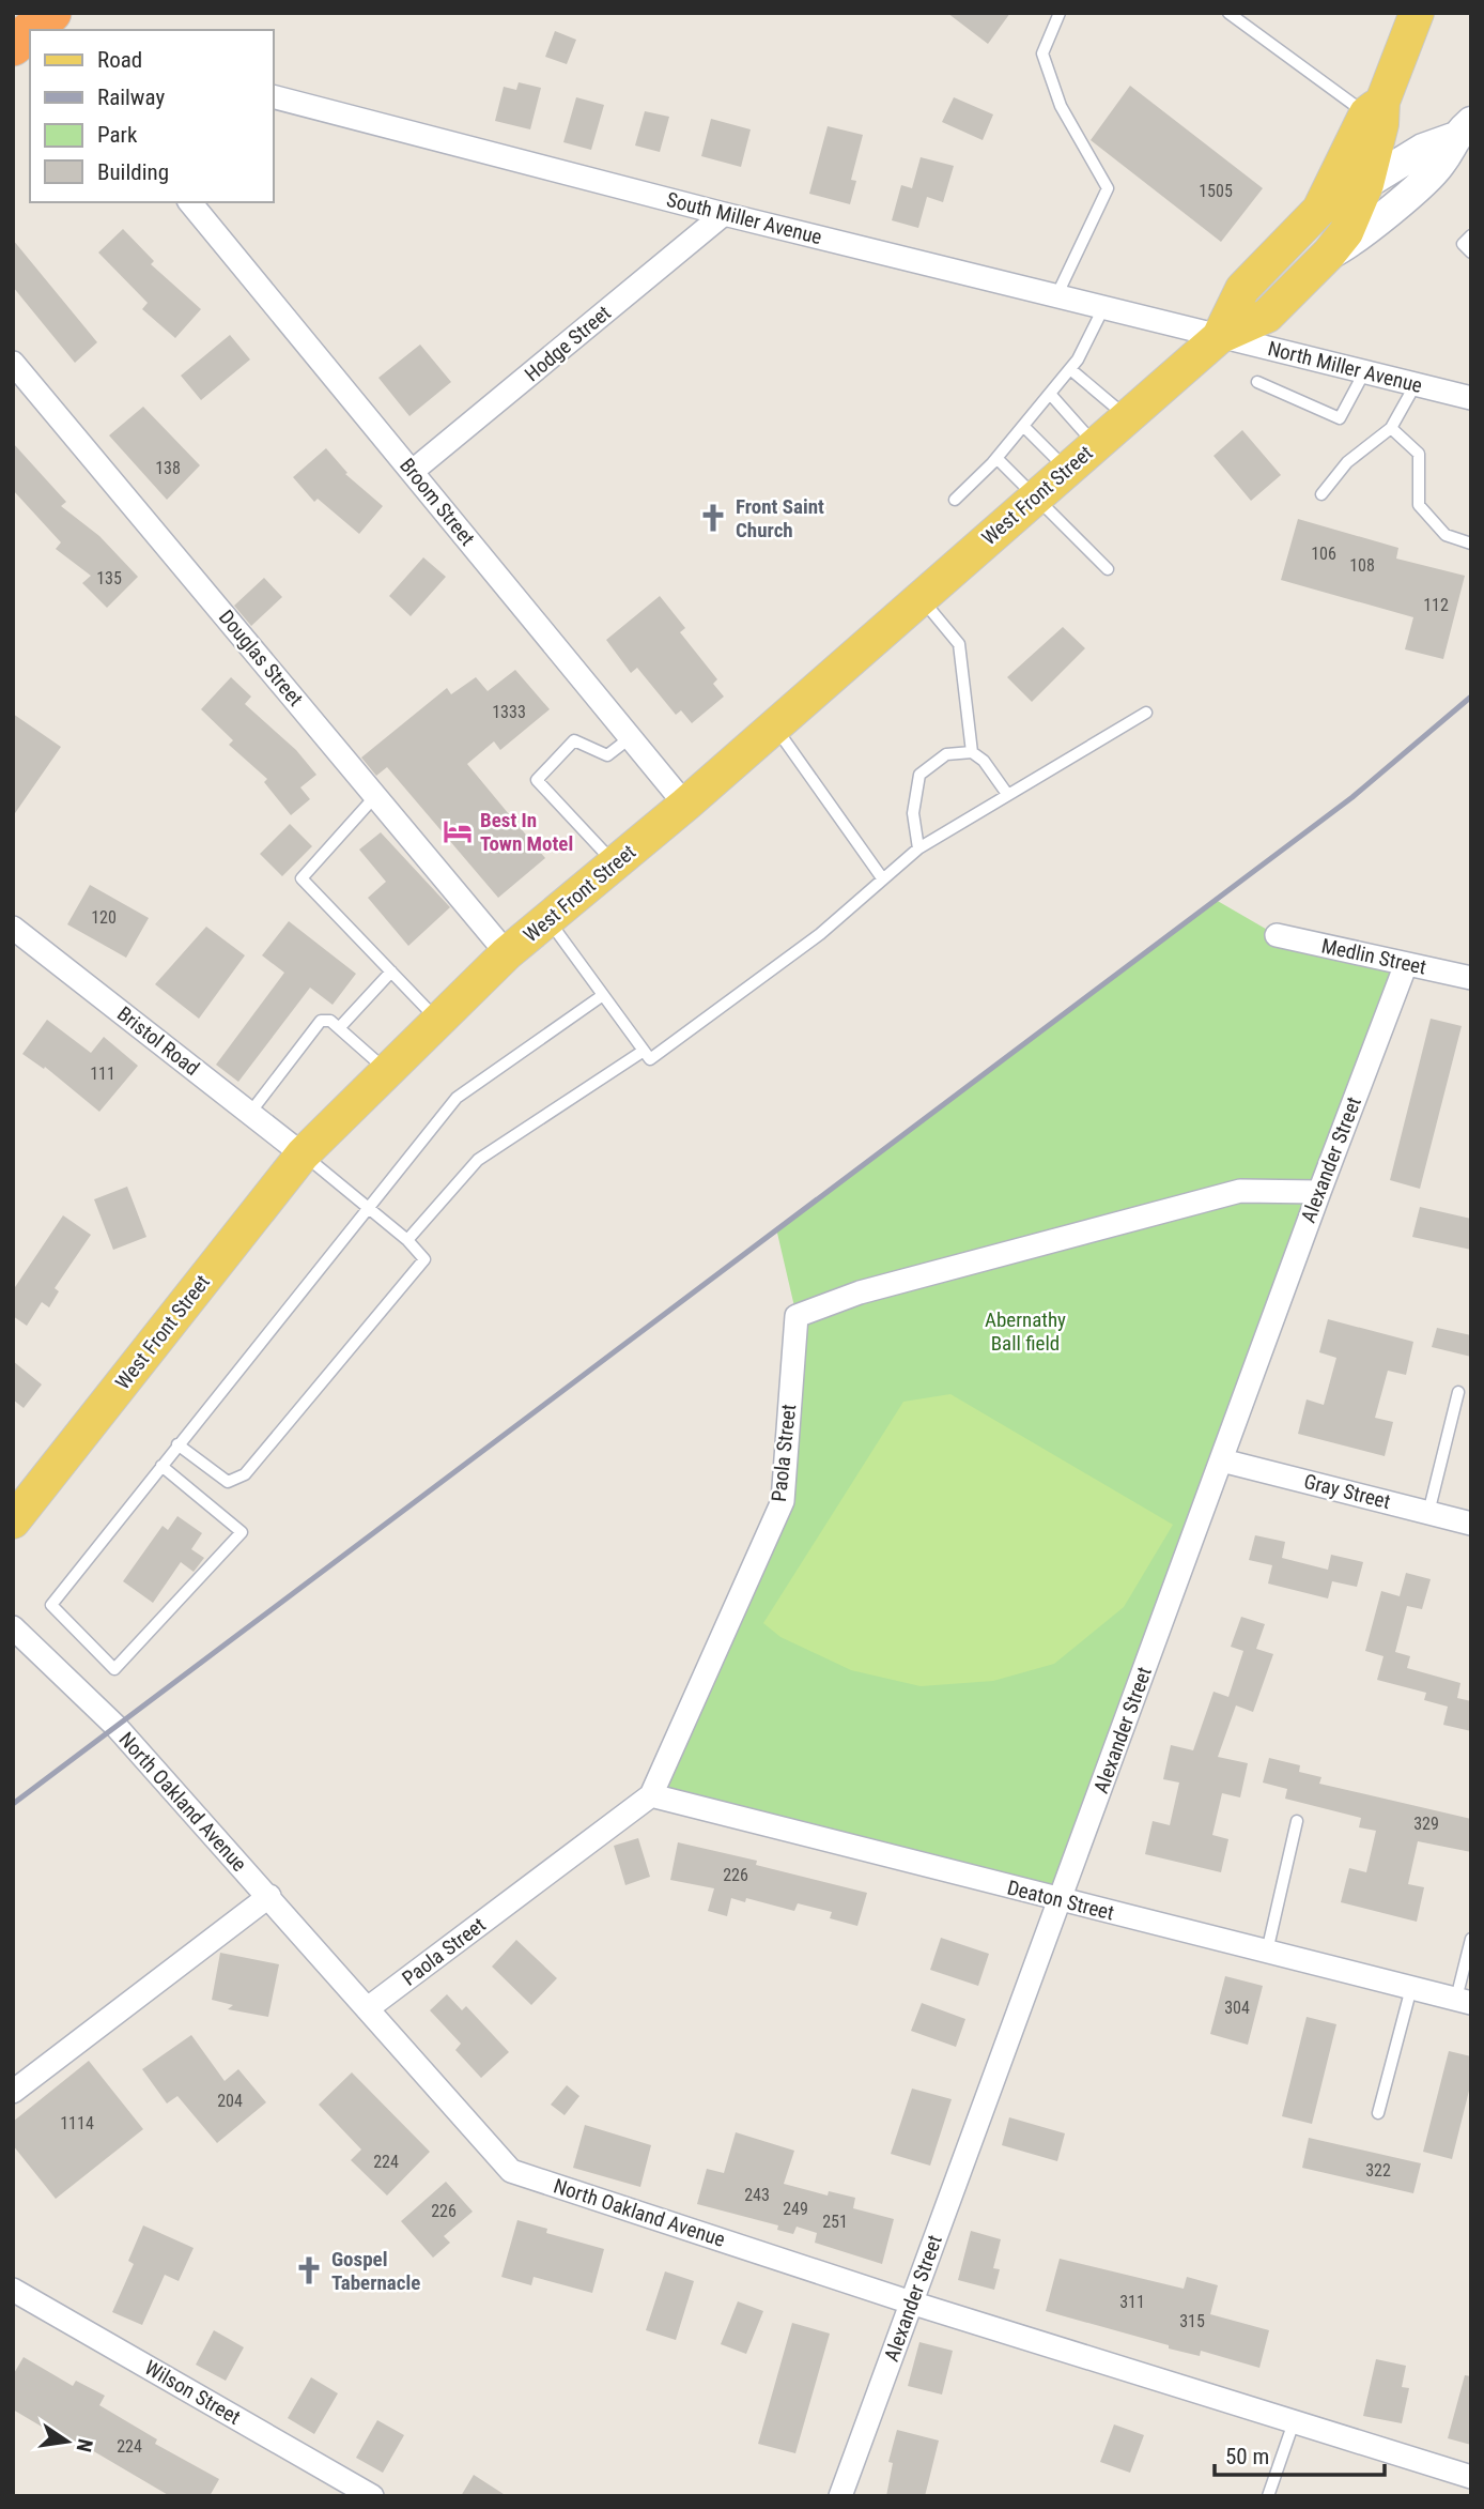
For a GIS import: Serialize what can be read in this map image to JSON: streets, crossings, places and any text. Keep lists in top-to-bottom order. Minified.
{"streets":{"main road":["West Front Street"],"street":["South Miller Avenue","Hodge Street","North Miller Avenue","Broom Street","Douglas Street","Medlin Street","Bristol Road","Alexander Street","Paola Street","Gray Street","North Oakland Avenue","Deaton Street","Wilson Street"]},"crossings":[["South Miller Avenue","Hodge Street"],["South Miller Avenue","North Miller Avenue"],["South Miller Avenue","West Front Street"],["Hodge Street","Broom Street"],["North Miller Avenue","West Front Street"],["West Front Street","Broom Street"],["West Front Street","Douglas Street"],["West Front Street","Bristol Road"],["Medlin Street","Alexander Street"],["Alexander Street","Paola Street"],["Alexander Street","Gray Street"],["Alexander Street","North Oakland Avenue"],["Alexander Street","Deaton Street"],["Paola Street","North Oakland Avenue"],["Paola Street","Deaton Street"]],"parks":["Abernathy Ball field"],"places":{"church":["Front Saint Church","Gospel Tabernacle"],"hotel":["Best In Town Motel"]},"house_numbers":["1505","138","106","108","135","112","1333","120","111","329","226","304","204","1114","224","322","243","249","226","251","311","315","224"],"legend":["Road","Railway","Park","Building"],"scale_bar":"50 m","north":"right"}
